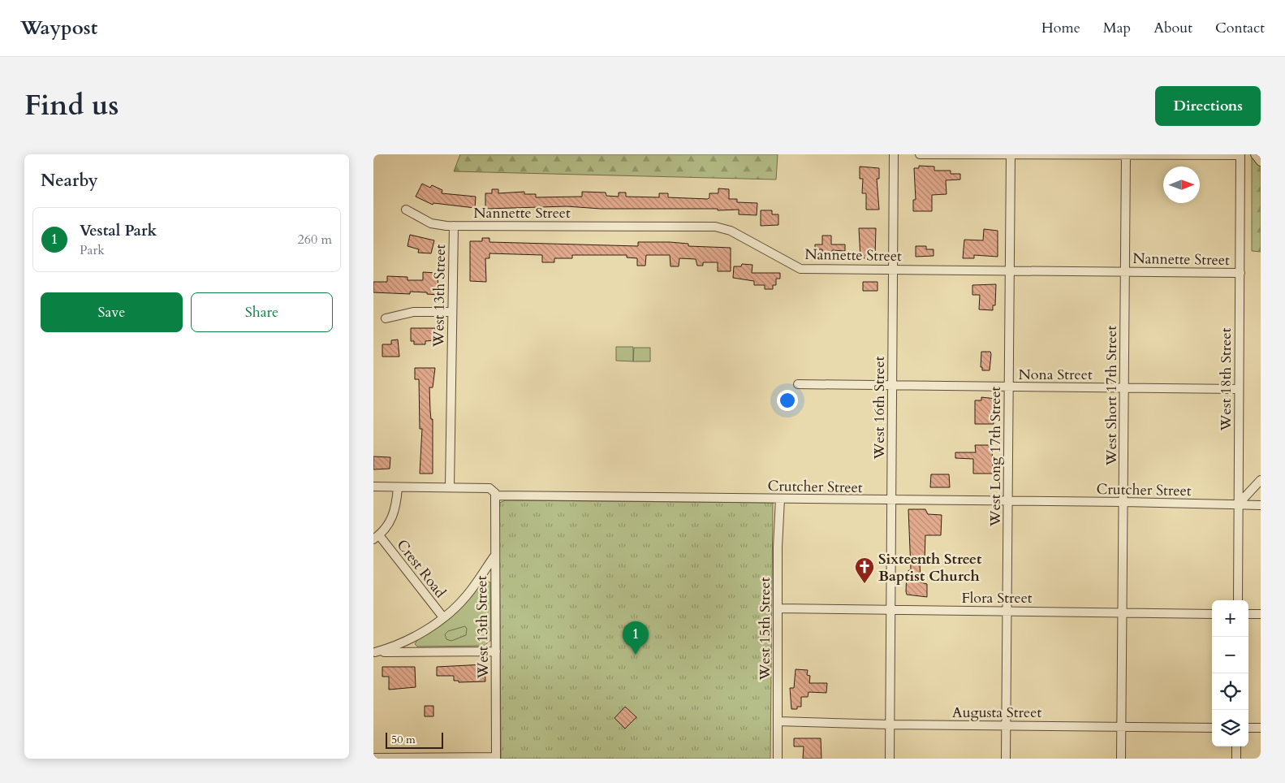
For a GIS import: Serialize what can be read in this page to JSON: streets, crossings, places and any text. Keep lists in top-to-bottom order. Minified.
{"streets":{"street":["Nannette Street","West 13th Street","Nona Street","West 18th Street","West Short 17th Street","West 16th Street","West Long 17th Street","Crutcher Street","Crest Road","Flora Street","West 15th Street","Augusta Street"]},"crossings":[["Nannette Street","West 13th Street"],["Nannette Street","West 18th Street"],["Nannette Street","West Short 17th Street"],["Nannette Street","West 16th Street"],["Nannette Street","West Long 17th Street"],["West 13th Street","Crutcher Street"],["Nona Street","West 18th Street"],["Nona Street","West Short 17th Street"],["Nona Street","West 16th Street"],["Nona Street","West Long 17th Street"],["West 18th Street","West Short 17th Street"],["West 18th Street","Crutcher Street"],["West Short 17th Street","Crutcher Street"],["West Short 17th Street","Flora Street"],["West Short 17th Street","Augusta Street"],["West 16th Street","Crutcher Street"],["West 16th Street","Flora Street"],["West 16th Street","Augusta Street"],["West Long 17th Street","Crutcher Street"],["West Long 17th Street","Flora Street"],["West Long 17th Street","Augusta Street"],["Crutcher Street","Crest Road"],["Crutcher Street","West 15th Street"],["Flora Street","West 15th Street"],["West 15th Street","Augusta Street"]],"places":{"church":["Sixteenth Street Baptist Church"]},"scale_bar":"50 m","north":"right","page":{"header":"Waypost","nav":["Home","Map","About","Contact"],"title":"Find us","buttons":["Directions",["Save","Share"]],"heading":"Nearby","list":[{"mark":"1","name":"Vestal Park","note":"Park","value":"260 m"}],"map_buttons":["+","−"],"pins":"1","scale":"50 m"}}
